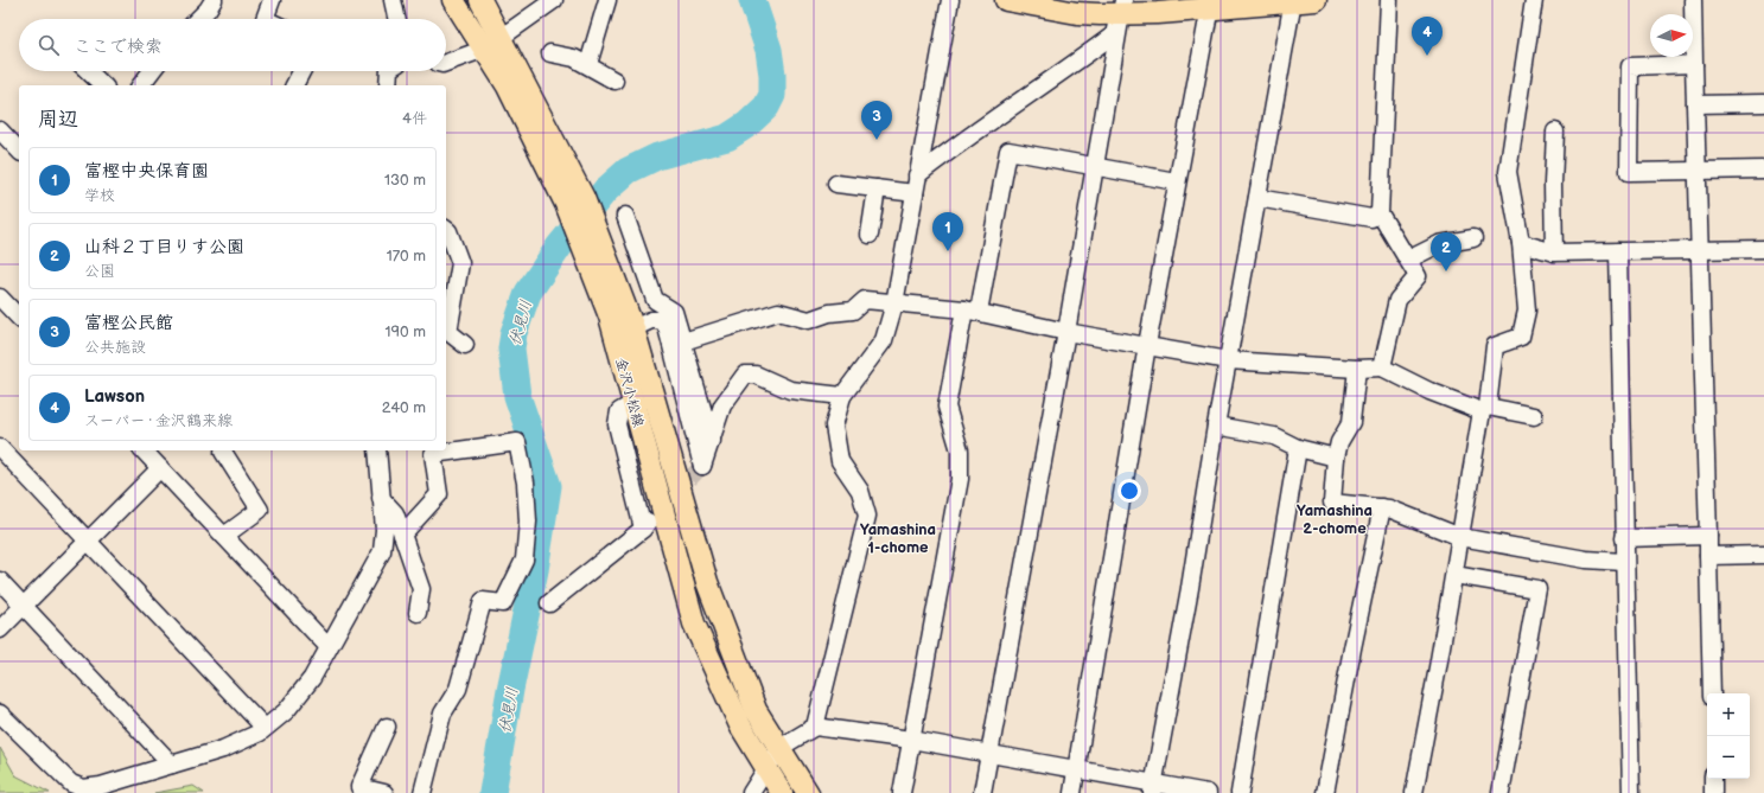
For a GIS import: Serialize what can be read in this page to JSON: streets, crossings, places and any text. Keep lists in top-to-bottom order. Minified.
{"streets":{"main road":["金沢小松線"]},"districts":["Yamashina 2-chome","Yamashina 1-chome"],"water":["伏見川"],"north":"right","page":{"pins":["4","3","1","2"],"search":"ここで検索","heading":["周辺","4件"],"list":[{"mark":"1","name":"富樫中央保育園","note":"学校","value":"130 m"},{"mark":"2","name":"山科２丁目りす公園","note":"公園","value":"170 m"},{"mark":"3","name":"富樫公民館","note":"公共施設","value":"190 m"},{"mark":"4","name":"Lawson","note":"スーパー · 金沢鶴来線","value":"240 m"}],"map_buttons":["+","−"]}}
